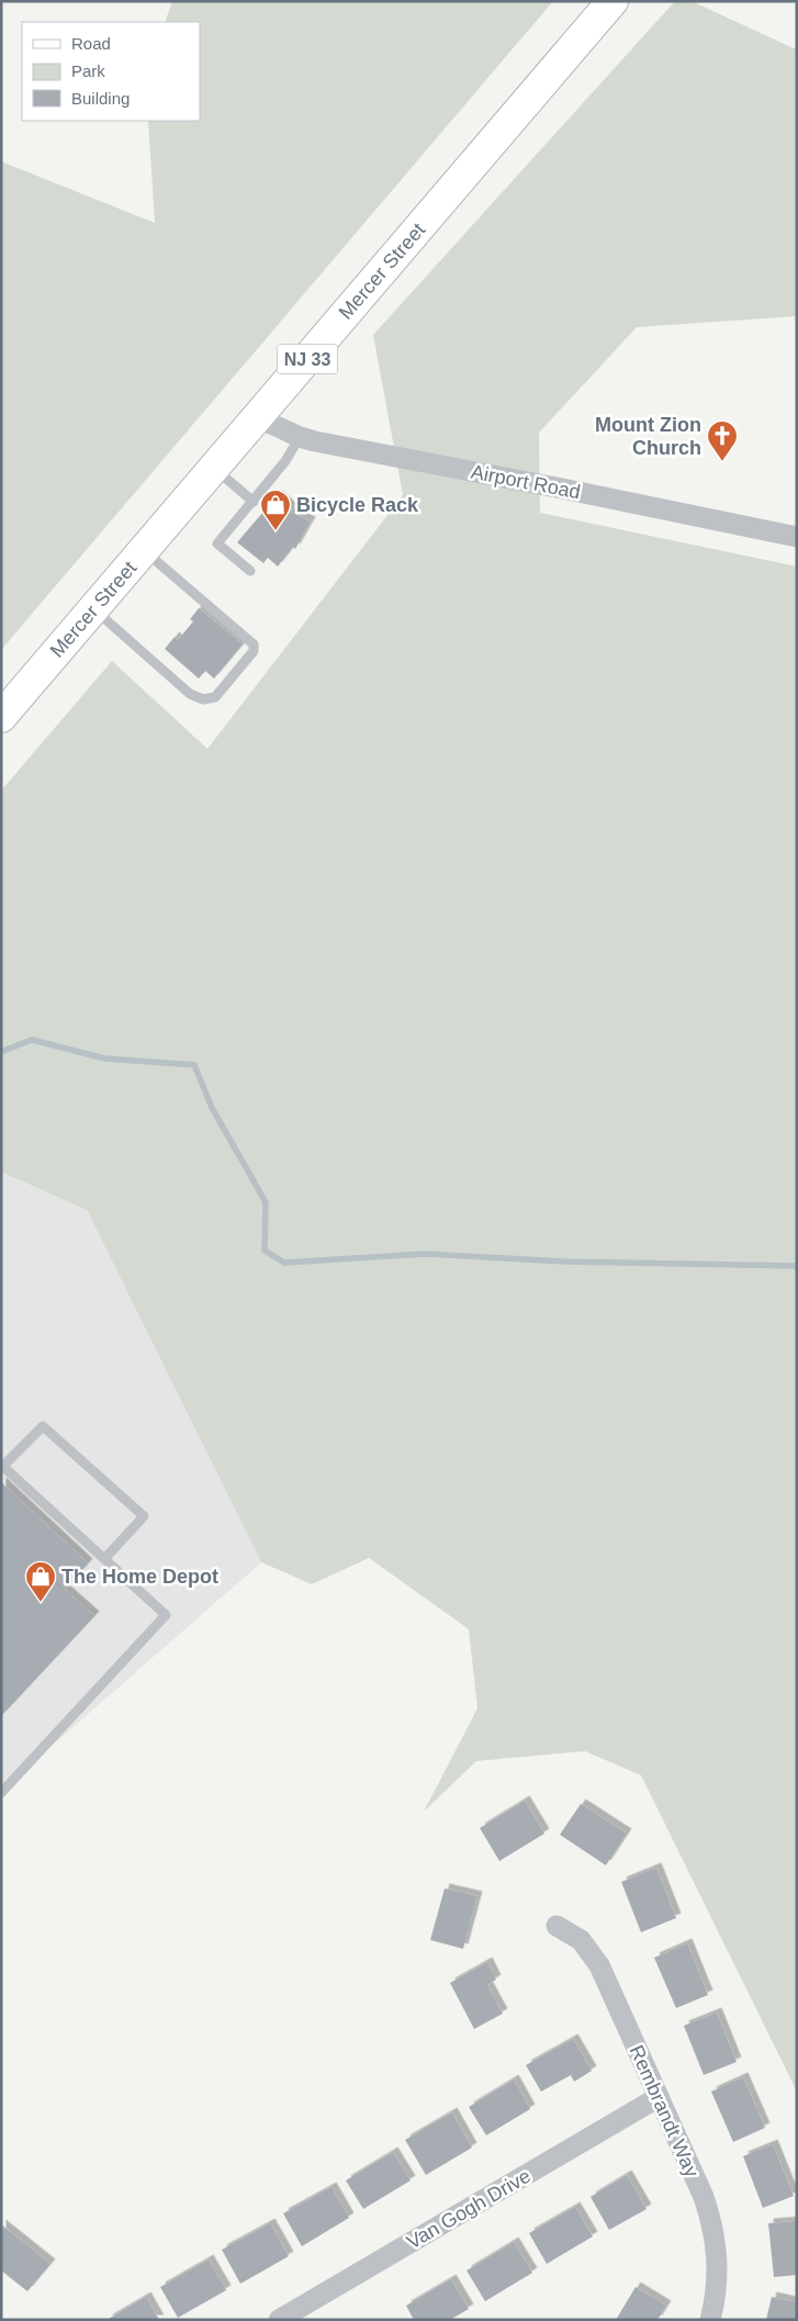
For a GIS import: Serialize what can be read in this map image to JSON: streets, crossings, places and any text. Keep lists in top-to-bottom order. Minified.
{"streets":{"main road":["Mercer Street","NJ 33"],"street":["Airport Road","Rembrandt Way","Van Gogh Drive"]},"crossings":[["Mercer Street","Airport Road"],["Rembrandt Way","Van Gogh Drive"]],"places":{"church":["Mount Zion Church"],"shop":["Bicycle Rack","The Home Depot"]},"legend":["Road","Park","Building"]}
